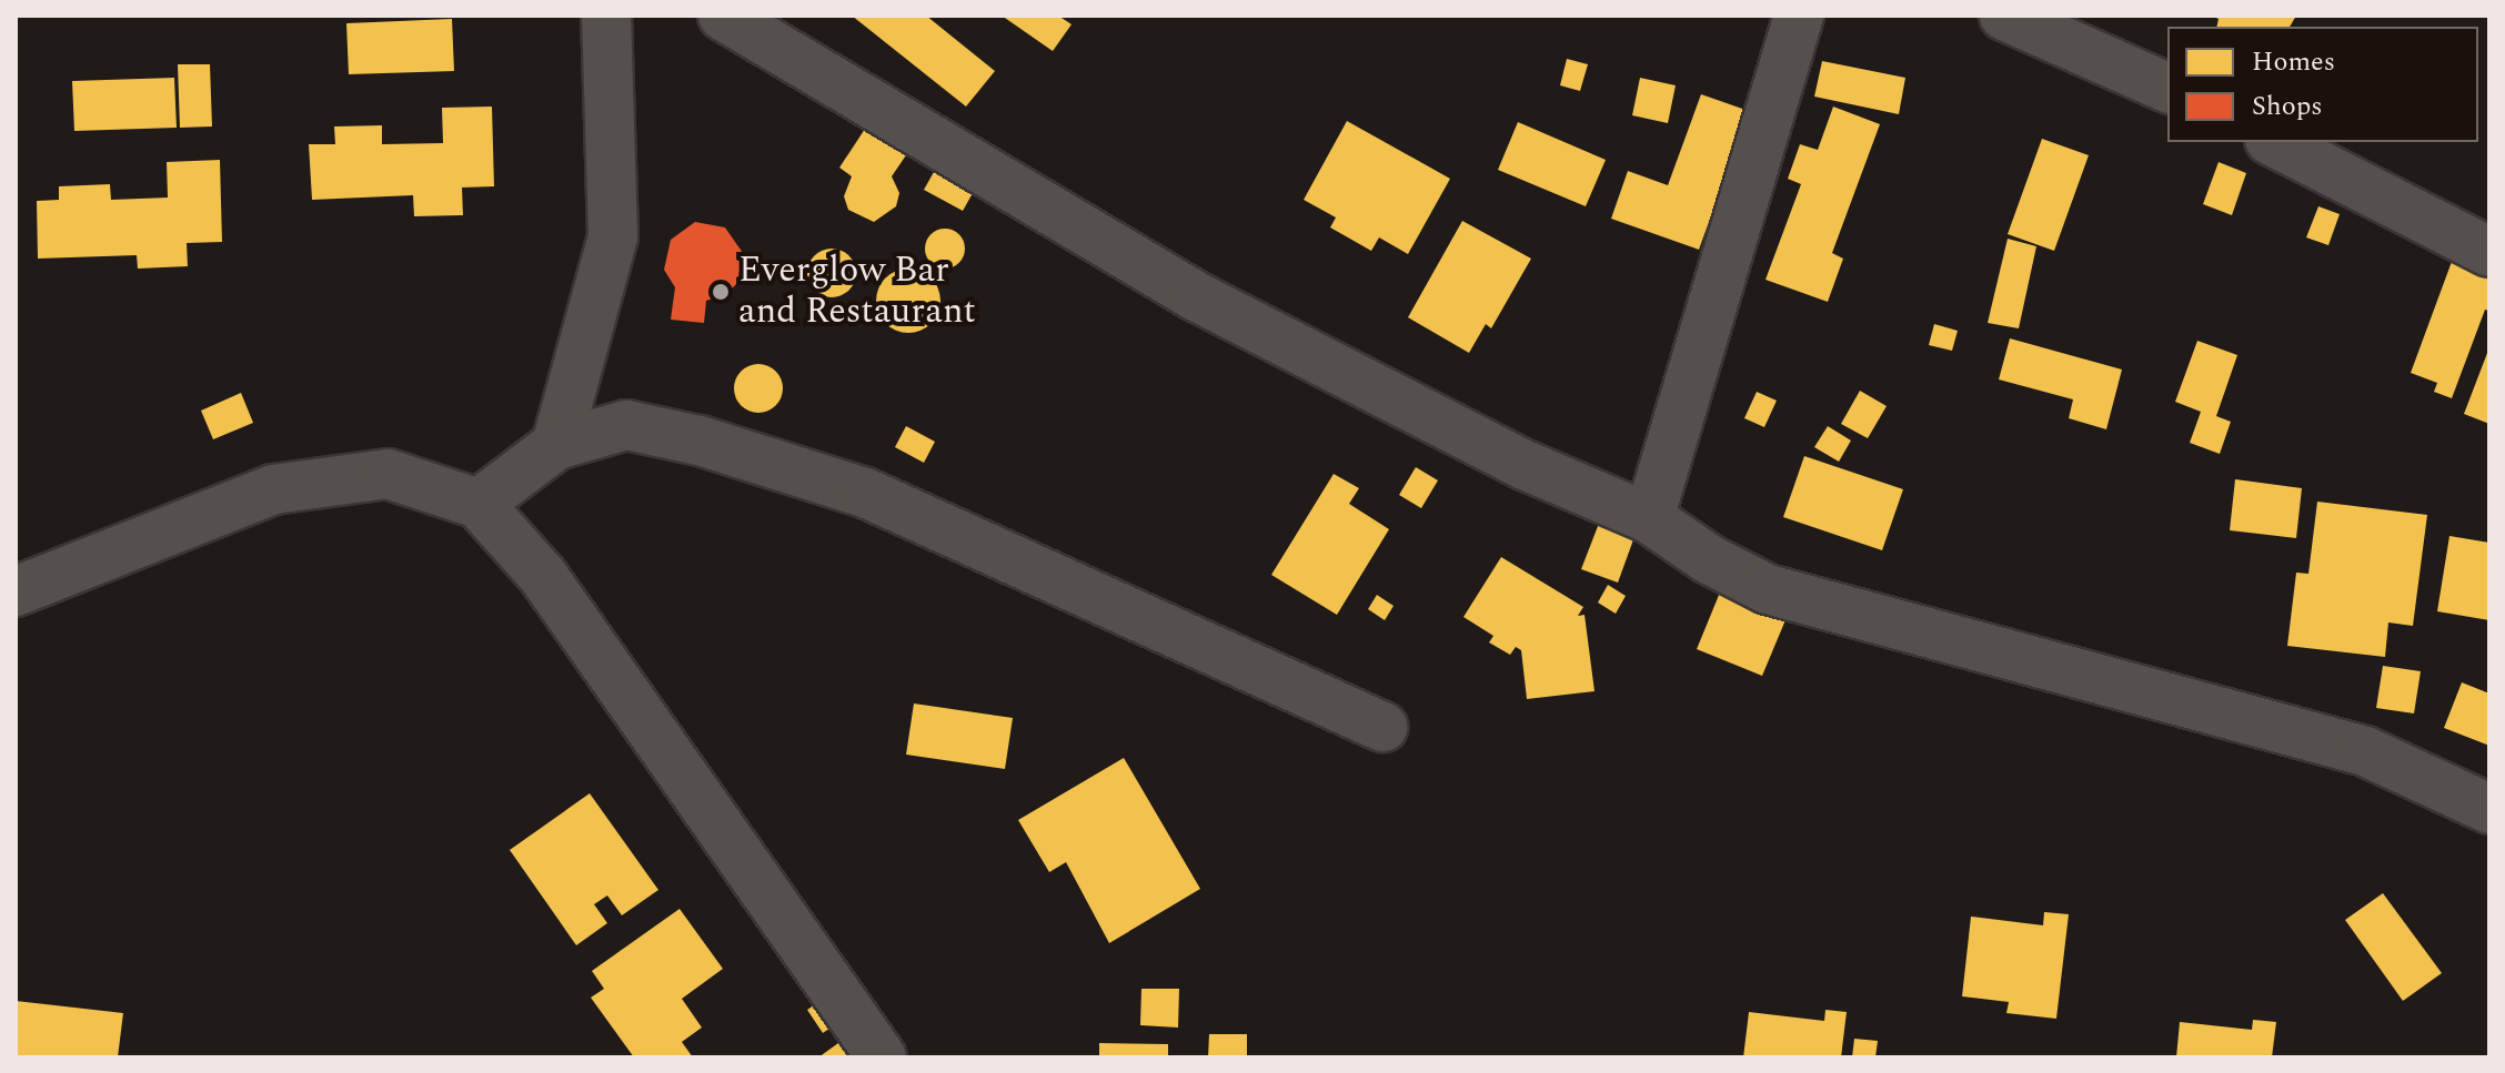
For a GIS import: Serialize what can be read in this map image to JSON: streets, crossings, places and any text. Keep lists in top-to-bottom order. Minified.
{"places":["Everglow Bar and Restaurant"],"legend":["Homes","Shops"]}
